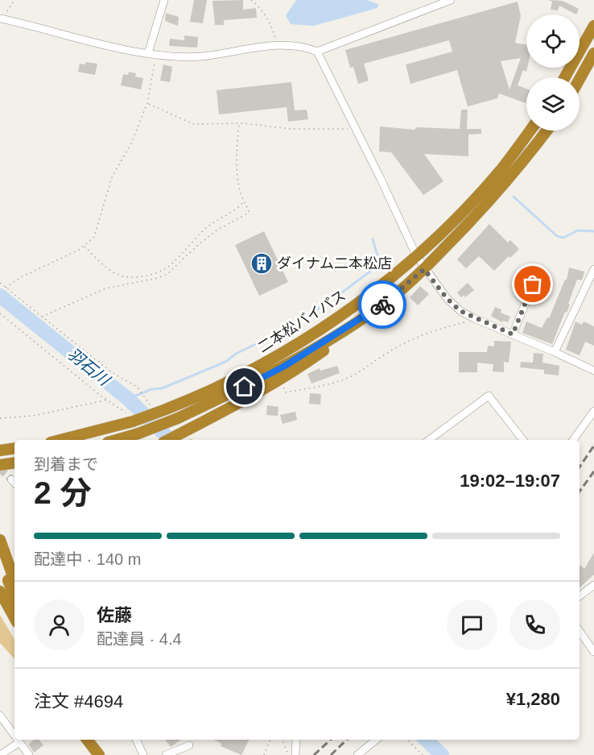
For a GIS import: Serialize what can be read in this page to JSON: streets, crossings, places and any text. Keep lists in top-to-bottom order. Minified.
{"streets":{"highway":["二本松バイパス"]},"water":["羽石川"],"places":{"building":["ダイナム二本松店"]},"page":{"heading":["2 分","到着まで","19:02–19:07"],"panel":["佐藤","配達員 · 4.4","注文 #4694","¥1,280"],"bar":"配達中 · 140 m"}}
